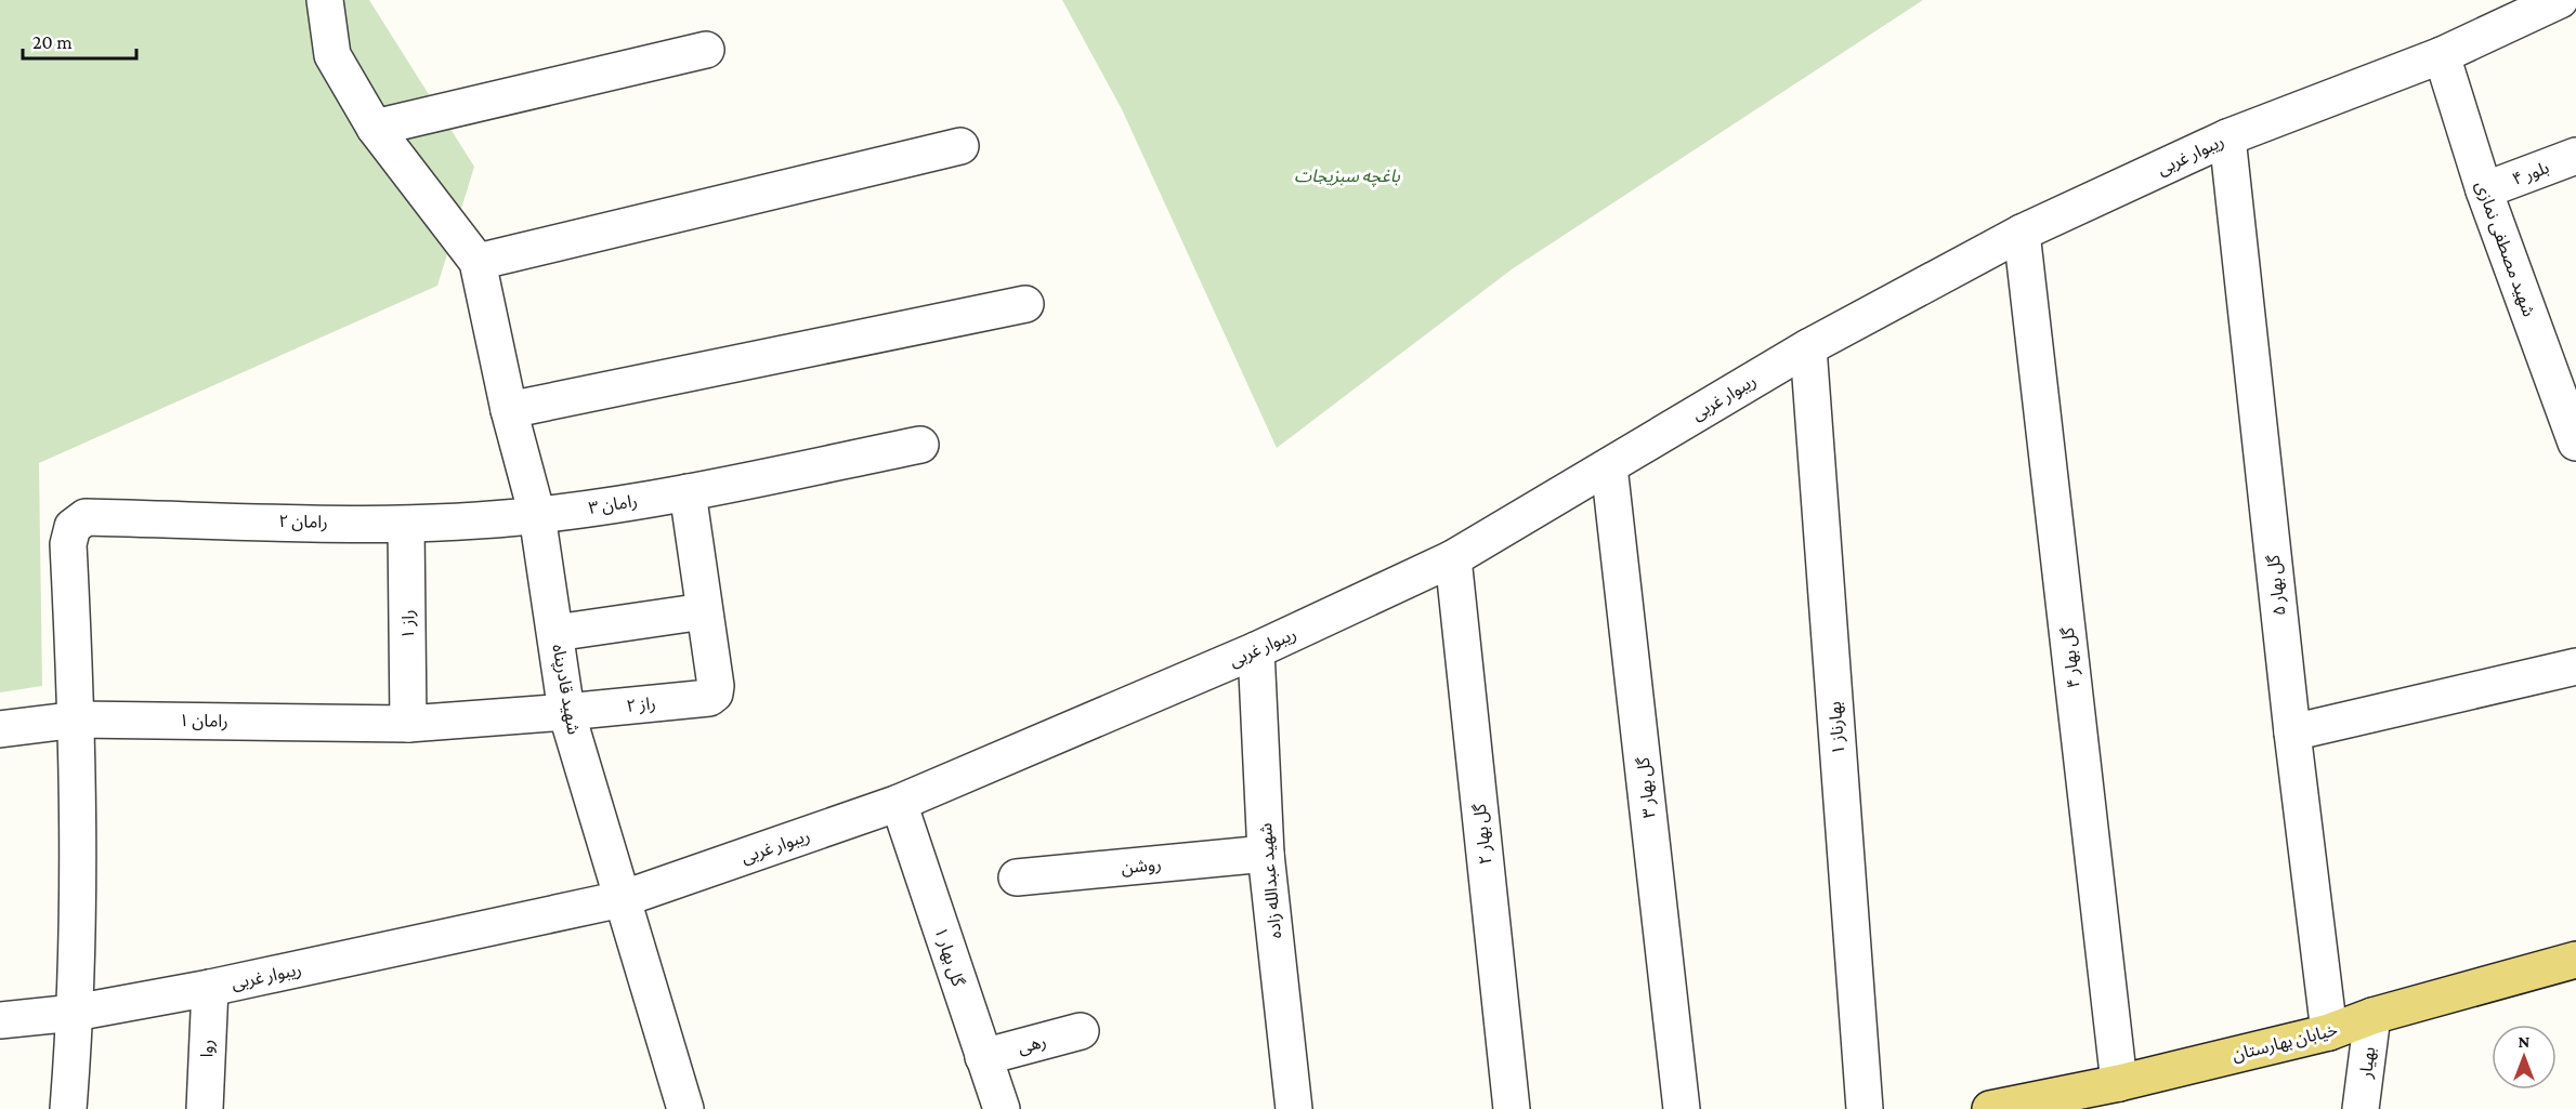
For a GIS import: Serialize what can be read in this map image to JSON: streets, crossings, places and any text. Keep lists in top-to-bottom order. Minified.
{"streets":{"main road":["خیابان بهارستان"],"street":["ریبوار غربی","بلور ۴","شهید مصطفی نمازی","رامان ۳","رامان ۲","گل بهار ۵","راز ۱","گل بهار ۴","شهید قادرپناه","راز ۲","رامان ۱","بهارناز ۱","گل بهار ۳","گل بهار ۲","روشن","شهید عبدالله زاده","گل بهار ۱","رهی","روا","بهیار"]},"crossings":[["ریبوار غربی","شهید مصطفی نمازی"],["ریبوار غربی","گل بهار ۵"],["ریبوار غربی","گل بهار ۴"],["ریبوار غربی","شهید قادرپناه"],["ریبوار غربی","بهارناز ۱"],["ریبوار غربی","گل بهار ۳"],["ریبوار غربی","گل بهار ۲"],["ریبوار غربی","شهید عبدالله زاده"],["ریبوار غربی","گل بهار ۱"],["ریبوار غربی","روا"],["بلور ۴","شهید مصطفی نمازی"],["رامان ۳","رامان ۲"],["رامان ۳","شهید قادرپناه"],["رامان ۲","راز ۱"],["رامان ۲","شهید قادرپناه"],["رامان ۲","رامان ۱"],["گل بهار ۵","خیابان بهارستان"],["راز ۱","راز ۲"],["راز ۱","رامان ۱"],["گل بهار ۴","خیابان بهارستان"],["شهید قادرپناه","راز ۲"],["راز ۲","رامان ۱"],["روشن","شهید عبدالله زاده"],["گل بهار ۱","رهی"],["خیابان بهارستان","بهیار"]],"parks":["باغچه سبزیجات"],"scale_bar":"20 m","north":"top"}
